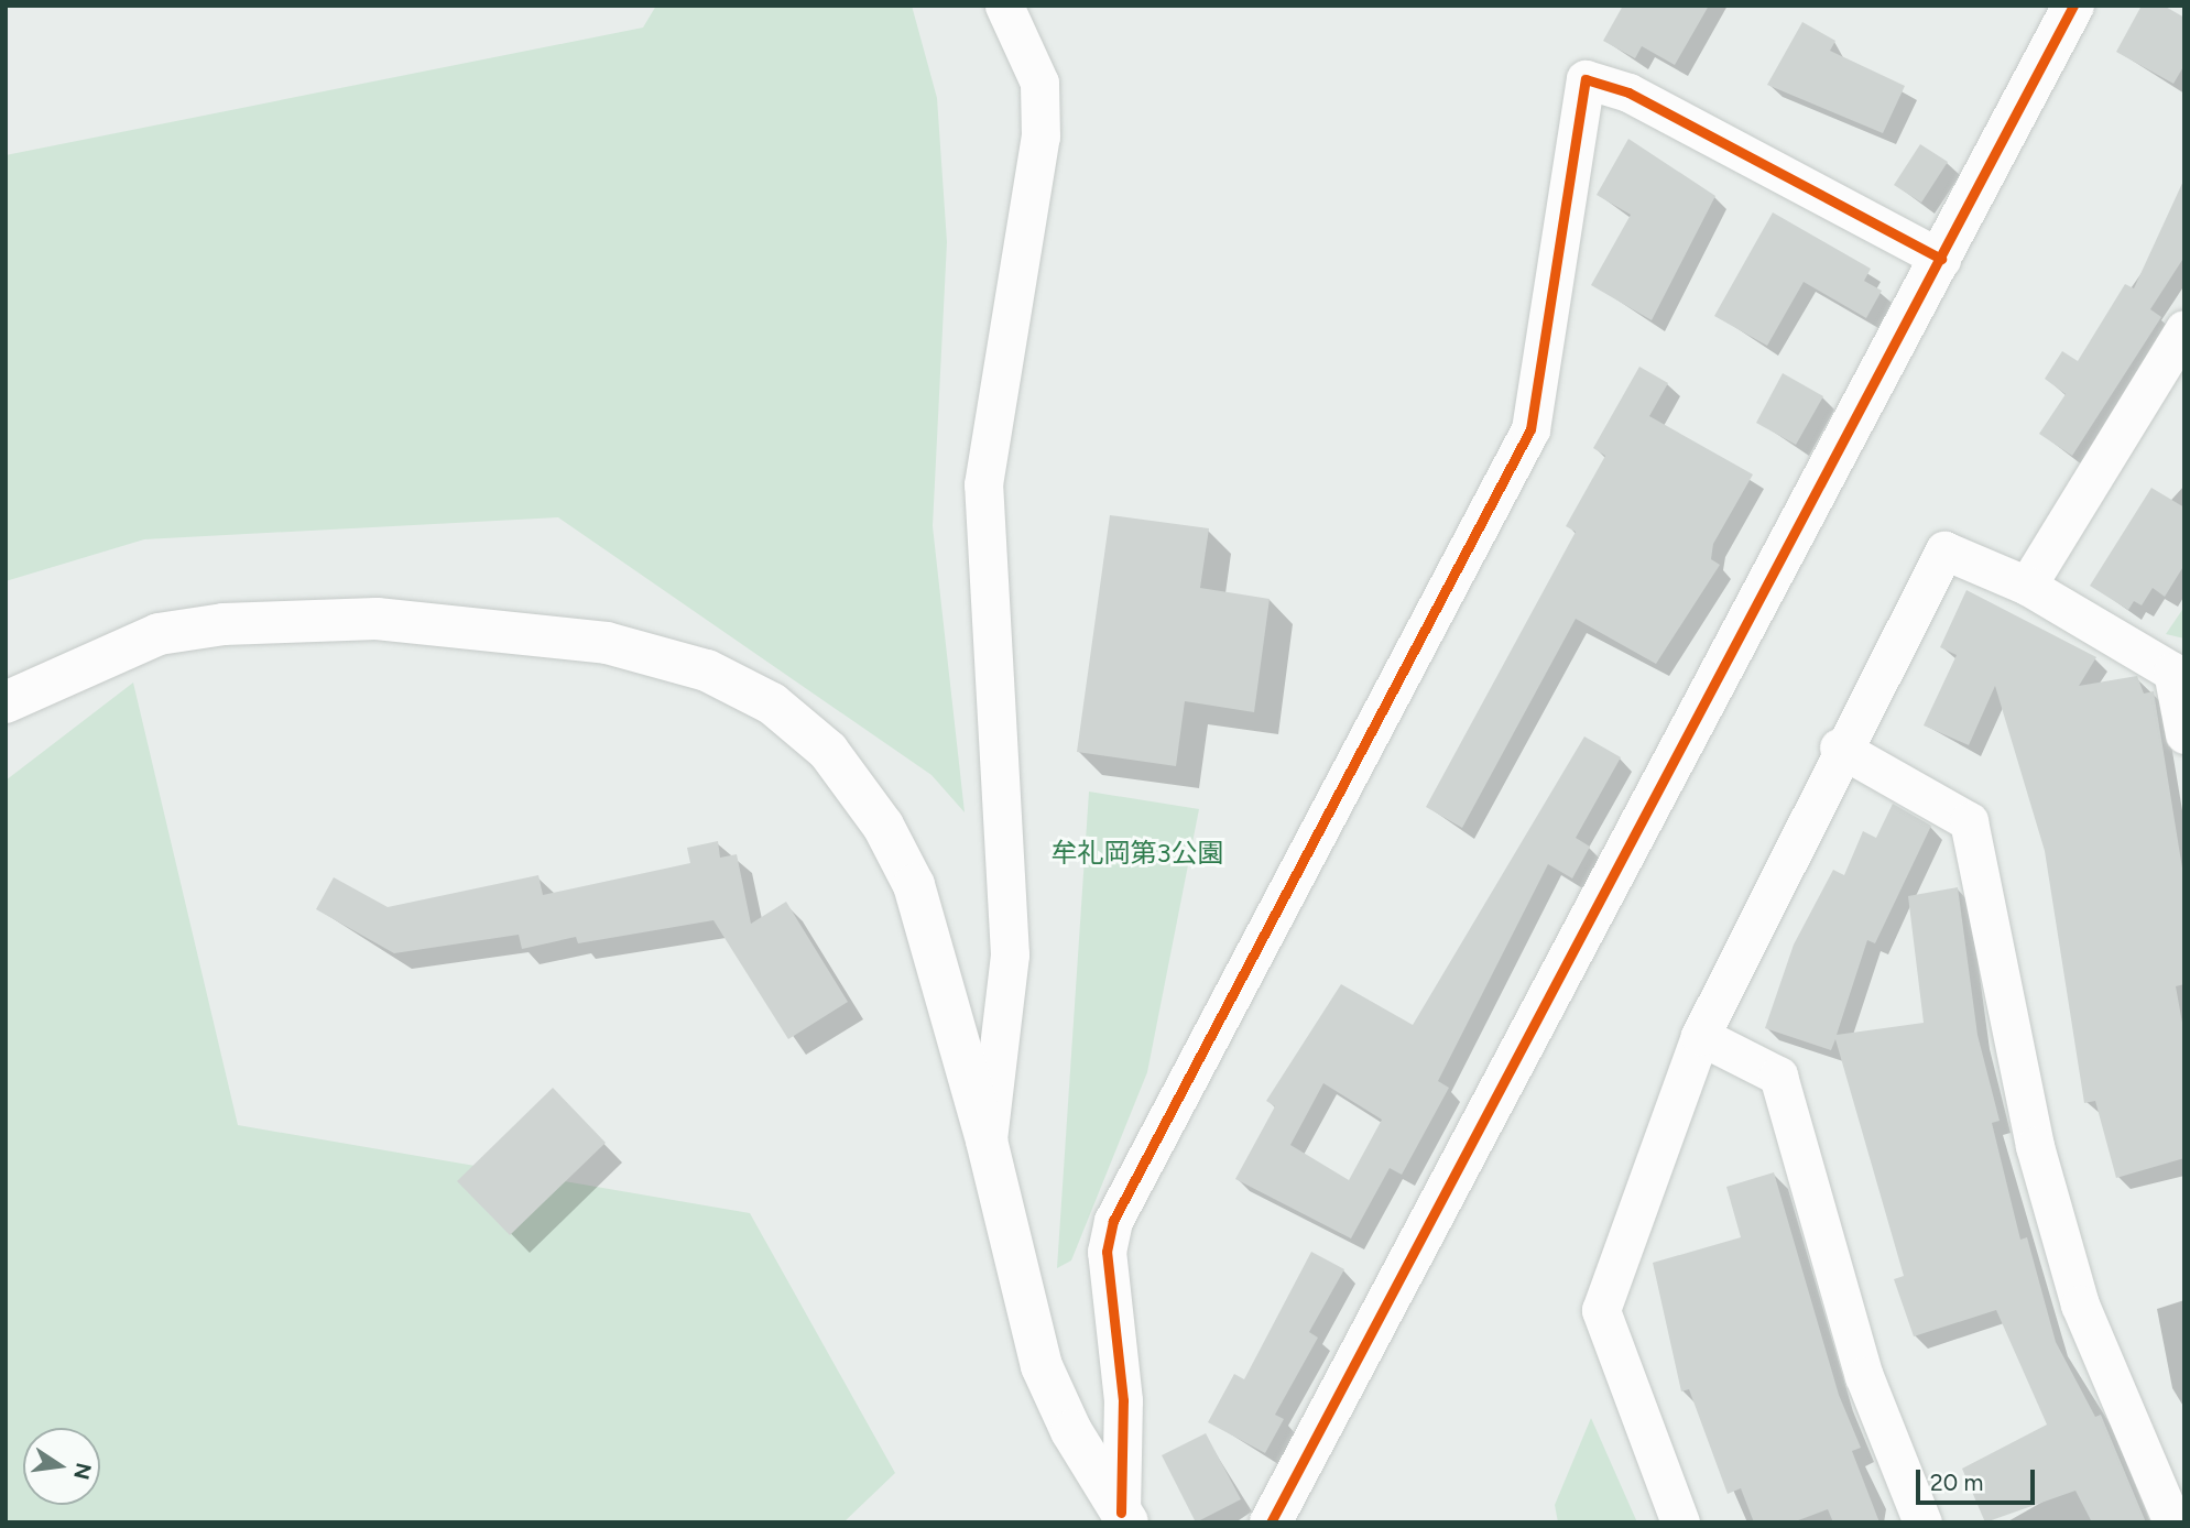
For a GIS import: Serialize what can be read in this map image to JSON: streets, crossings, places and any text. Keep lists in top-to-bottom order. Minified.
{"parks":["牟礼岡第3公園"],"scale_bar":"20 m","north":"right"}
